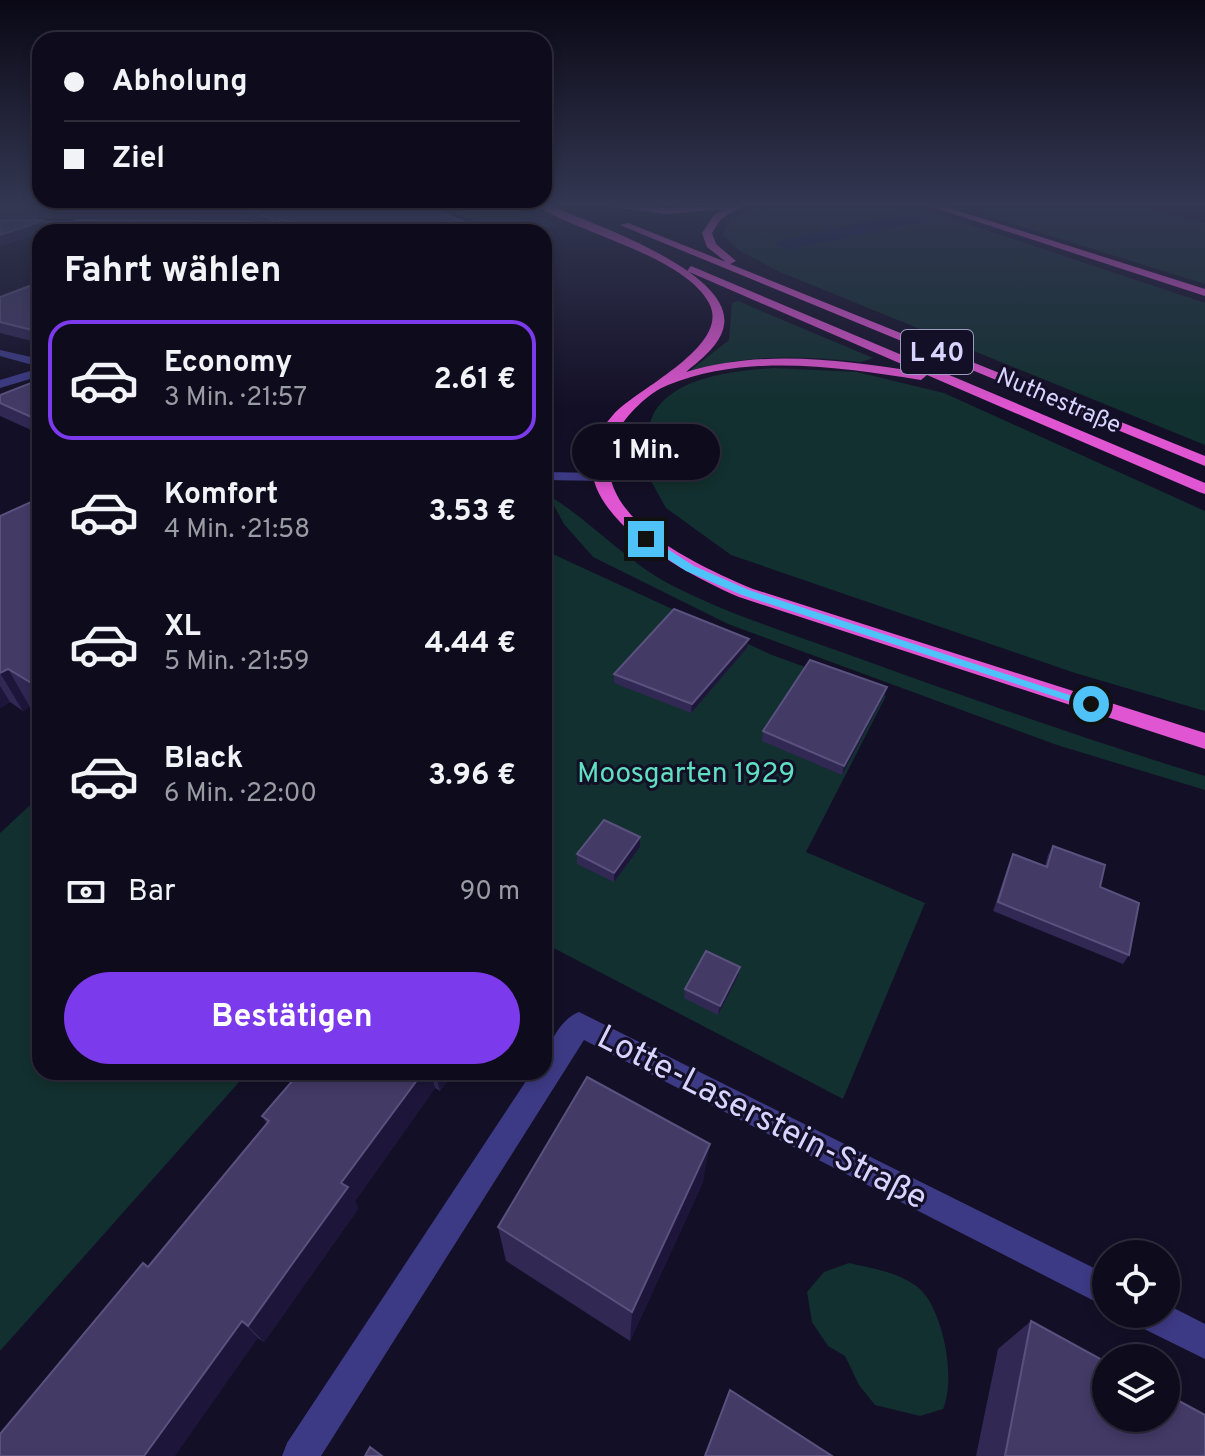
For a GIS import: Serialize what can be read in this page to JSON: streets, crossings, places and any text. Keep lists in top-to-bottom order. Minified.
{"streets":{"highway":["L 40","Nuthestraße"],"street":["Lotte-Laserstein-Straße"]},"parks":["Moosgarten 1929"],"page":{"banner":["Abholung","Ziel"],"heading":"Fahrt wählen","list":[{"name":"Economy","note":"3 Min. · 21:57","value":"2.61 €"},{"name":"Komfort","note":"4 Min. · 21:58","value":"3.53 €"},{"name":"XL","note":"5 Min. · 21:59","value":"4.44 €"},{"name":"Black","note":"6 Min. · 22:00","value":"3.96 €"}],"bubble":"1 Min.","pay":["Bar","90 m"],"buttons":"Bestätigen"}}
